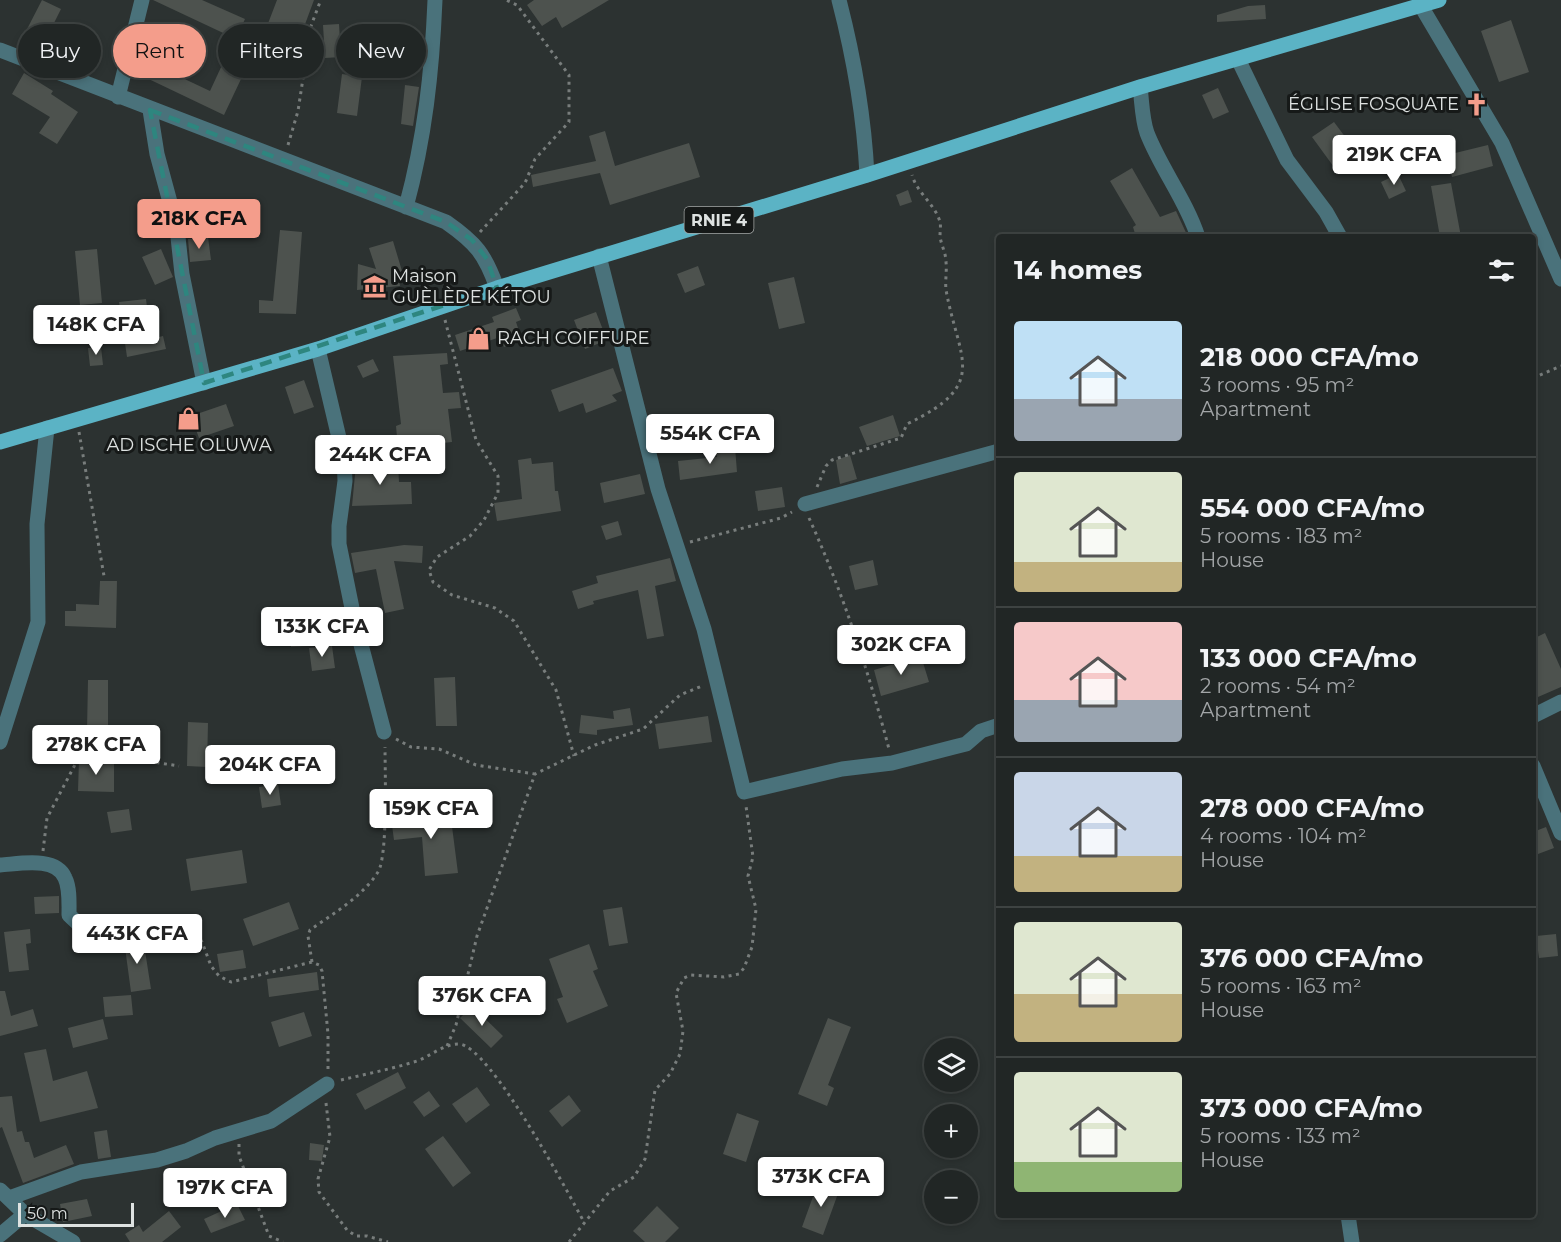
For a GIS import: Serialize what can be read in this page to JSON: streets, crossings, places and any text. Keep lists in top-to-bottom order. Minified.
{"streets":{"main road":["RNIE 4"]},"places":{"church":["ÉGLISE FOSQUATE"],"museum":["Maison GUÈLÈDE KÉTOU"],"shop":["RACH COIFFURE","AD ISCHE OLUWA"]},"scale_bar":"50 m","page":{"chip":["Buy","Rent","Filters","New"],"price":["219K CFA","218K CFA","148K CFA","554K CFA","244K CFA","133K CFA","302K CFA","278K CFA","204K CFA","159K CFA","443K CFA","376K CFA","373K CFA","197K CFA"],"heading":"14 homes","list":[{"name":"218 000 CFA/mo","note":"3 rooms · 95 m² · Apartment"},{"name":"554 000 CFA/mo","note":"5 rooms · 183 m² · House"},{"name":"133 000 CFA/mo","note":"2 rooms · 54 m² · Apartment"},{"name":"278 000 CFA/mo","note":"4 rooms · 104 m² · House"},{"name":"376 000 CFA/mo","note":"5 rooms · 163 m² · House"},{"name":"373 000 CFA/mo","note":"5 rooms · 133 m² · House"}],"map_buttons":["+","−"],"scale":"50 m"}}
